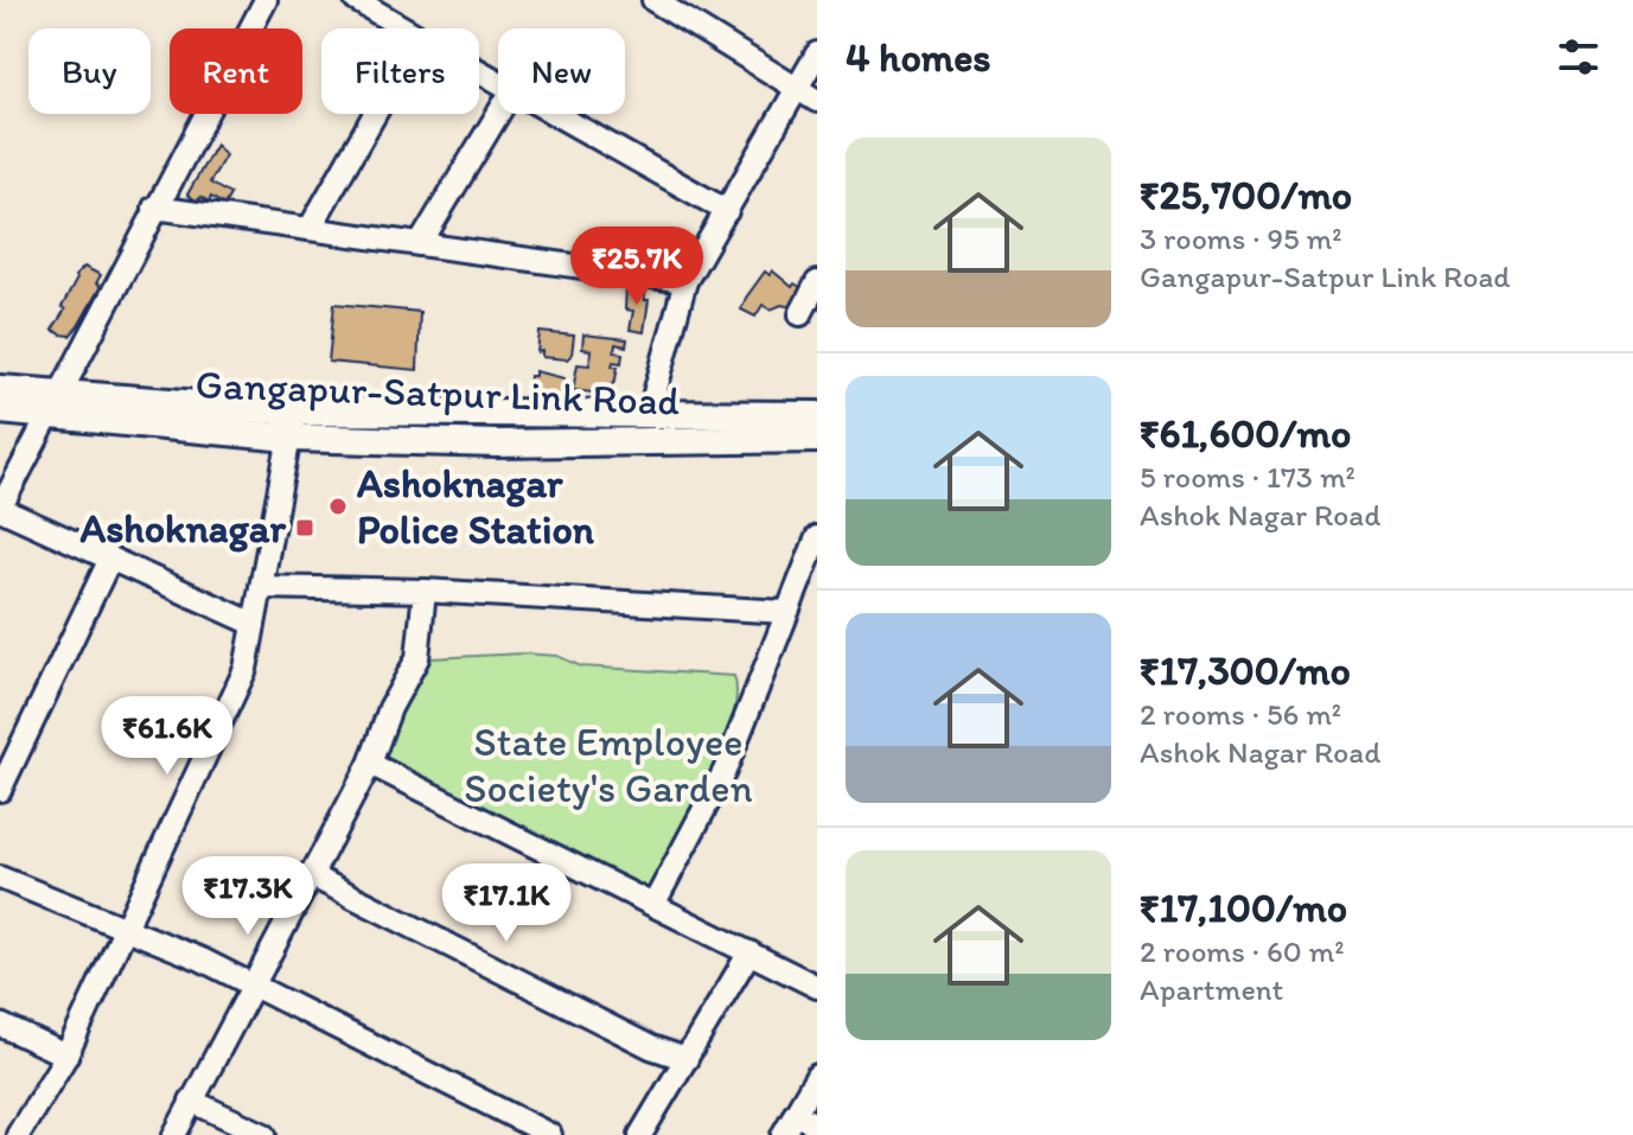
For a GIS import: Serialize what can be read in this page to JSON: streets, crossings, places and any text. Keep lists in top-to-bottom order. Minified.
{"streets":{"main road":["Gangapur-Satpur Link Road"]},"parks":["State Employee Society's Garden"],"places":{"other":["Ashoknagar Police Station"],"transit":["Ashoknagar"]},"page":{"heading":"4 homes","chip":["Buy","Rent","Filters","New"],"list":[{"name":"₹25,700/mo","note":"3 rooms · 95 m² · Gangapur-Satpur Link Road"},{"name":"₹61,600/mo","note":"5 rooms · 173 m² · Ashok Nagar Road"},{"name":"₹17,300/mo","note":"2 rooms · 56 m² · Ashok Nagar Road"},{"name":"₹17,100/mo","note":"2 rooms · 60 m² · Apartment"}],"price":["₹25.7K","₹61.6K","₹17.3K","₹17.1K"]}}
